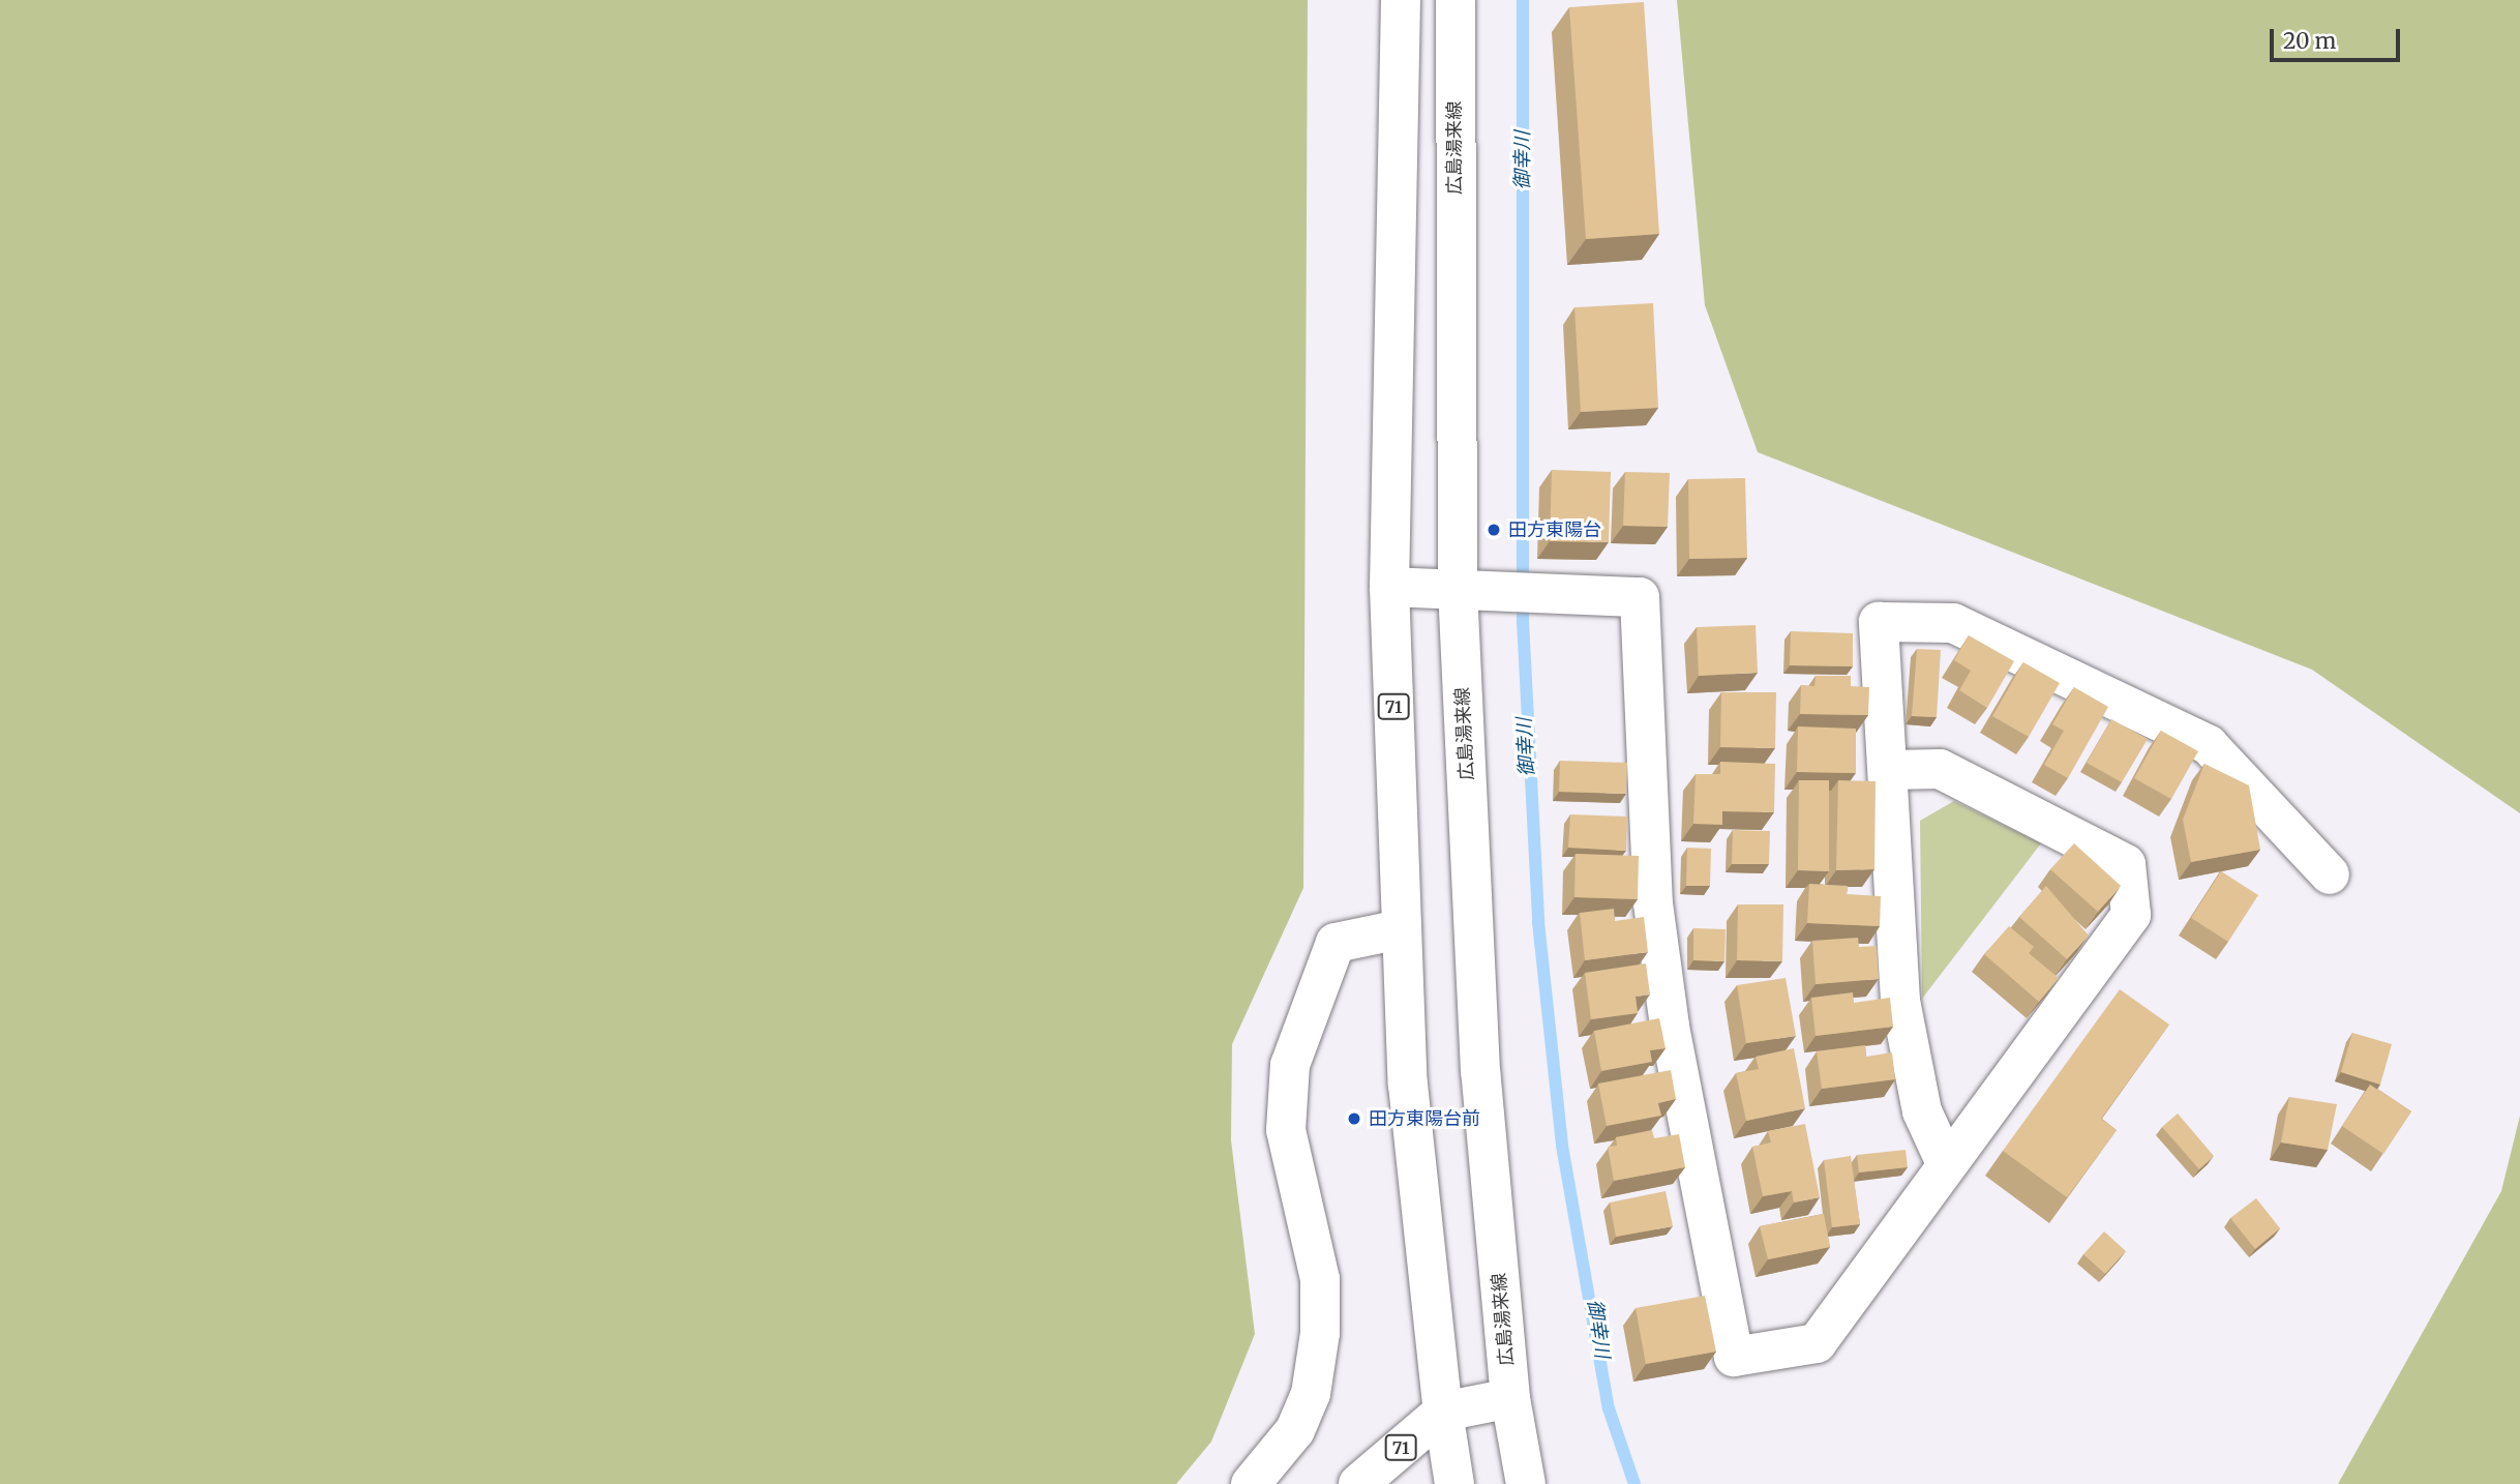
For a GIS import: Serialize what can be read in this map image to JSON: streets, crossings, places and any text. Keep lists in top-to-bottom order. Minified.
{"streets":{"street":["広島湯来線","71"]},"crossings":[["広島湯来線","71"]],"water":["御幸川"],"places":["田方東陽台","田方東陽台前"],"scale_bar":"20 m"}
